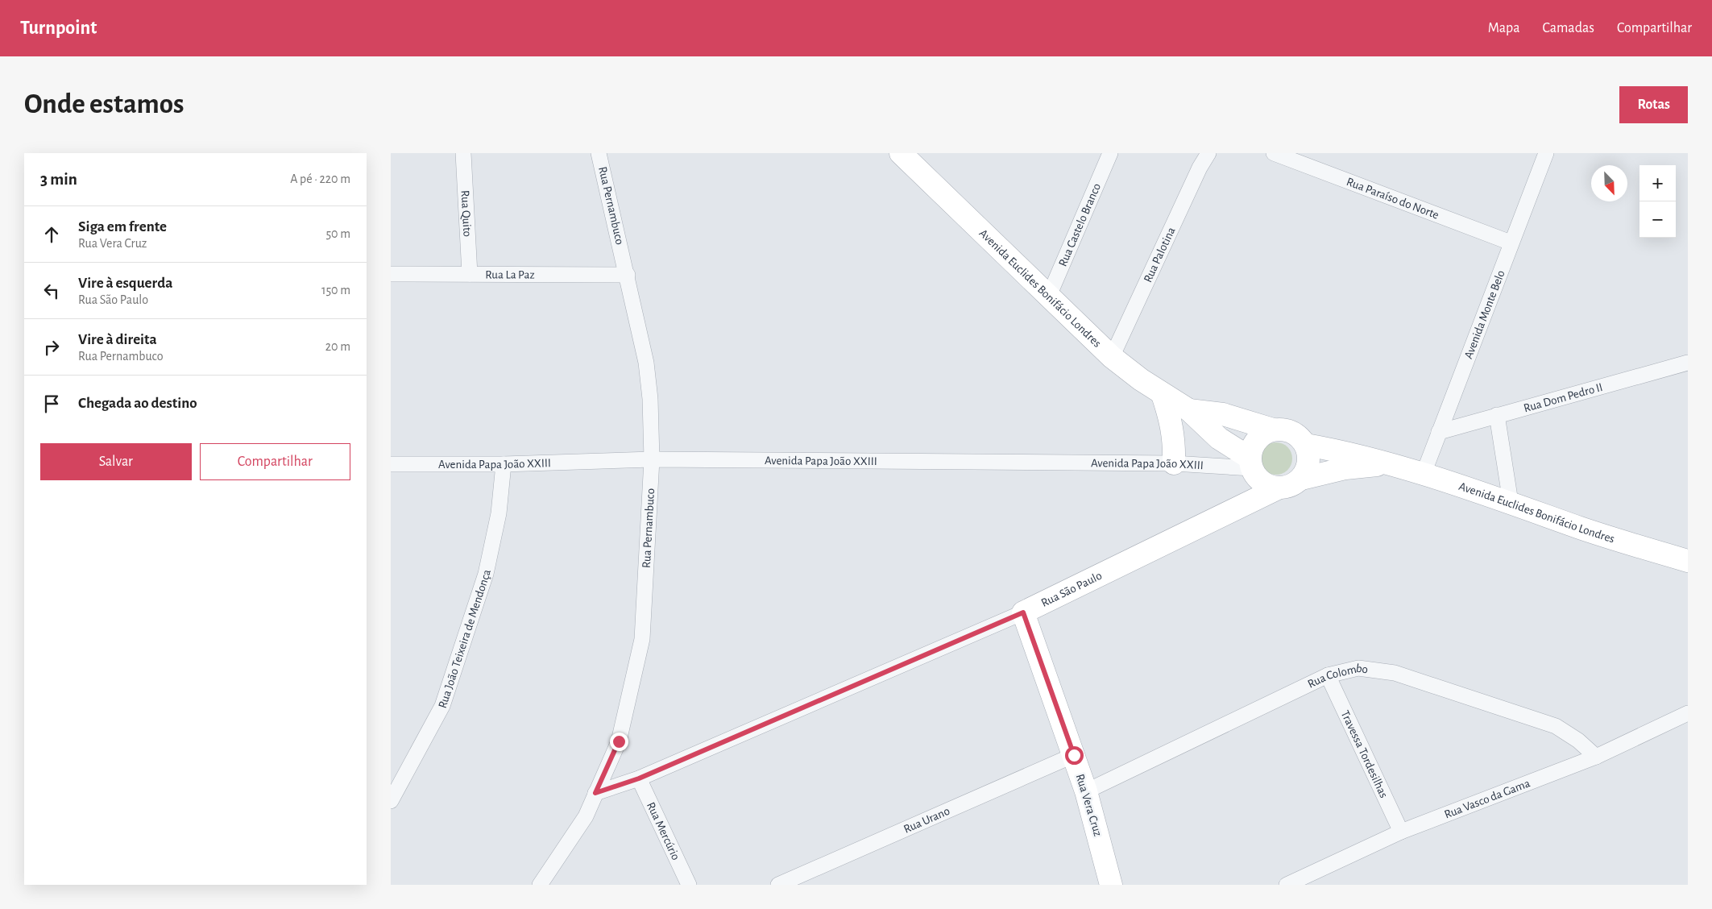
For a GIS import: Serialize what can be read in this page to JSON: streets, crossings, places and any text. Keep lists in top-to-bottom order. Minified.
{"streets":{"street":["Rua Paraíso do Norte","Rua Pernambuco","Rua Quito","Rua Castelo Branco","Rua Palotina","Rua La Paz","Avenida Euclides Bonifácio Londres","Avenida Monte Belo","Rua Dom Pedro II","Avenida Papa João XXIII","Rua São Paulo","Rua João Teixeira de Mendonça","Rua Colombo","Travessa Tordesilhas","Rua Vasco da Gama","Rua Vera Cruz","Rua Urano","Rua Mercúrio"]},"crossings":[["Rua Paraíso do Norte","Avenida Monte Belo"],["Rua Pernambuco","Rua La Paz"],["Rua Pernambuco","Avenida Papa João XXIII"],["Rua Pernambuco","Rua São Paulo"],["Rua Quito","Rua La Paz"],["Rua Castelo Branco","Avenida Euclides Bonifácio Londres"],["Rua Palotina","Avenida Euclides Bonifácio Londres"],["Avenida Euclides Bonifácio Londres","Avenida Monte Belo"],["Avenida Euclides Bonifácio Londres","Avenida Papa João XXIII"],["Avenida Euclides Bonifácio Londres","Rua São Paulo"],["Avenida Monte Belo","Rua Dom Pedro II"],["Avenida Papa João XXIII","Rua São Paulo"],["Avenida Papa João XXIII","Rua João Teixeira de Mendonça"],["Rua São Paulo","Rua Vera Cruz"],["Rua São Paulo","Rua Mercúrio"],["Rua Colombo","Travessa Tordesilhas"],["Rua Colombo","Rua Vasco da Gama"],["Rua Colombo","Rua Vera Cruz"],["Travessa Tordesilhas","Rua Vasco da Gama"],["Rua Vera Cruz","Rua Urano"]],"north":"bottom right","page":{"header":"Turnpoint","nav":["Mapa","Camadas","Compartilhar"],"buttons":["Rotas",["Salvar","Compartilhar"]],"title":"Onde estamos","heading":["3 min","A pé · 220 m"],"map_buttons":["+","−"],"list":[["Siga em frente","Rua Vera Cruz","50 m"],["Vire à esquerda","Rua São Paulo","150 m"],["Vire à direita","Rua Pernambuco","20 m"],"Chegada ao destino"]}}
